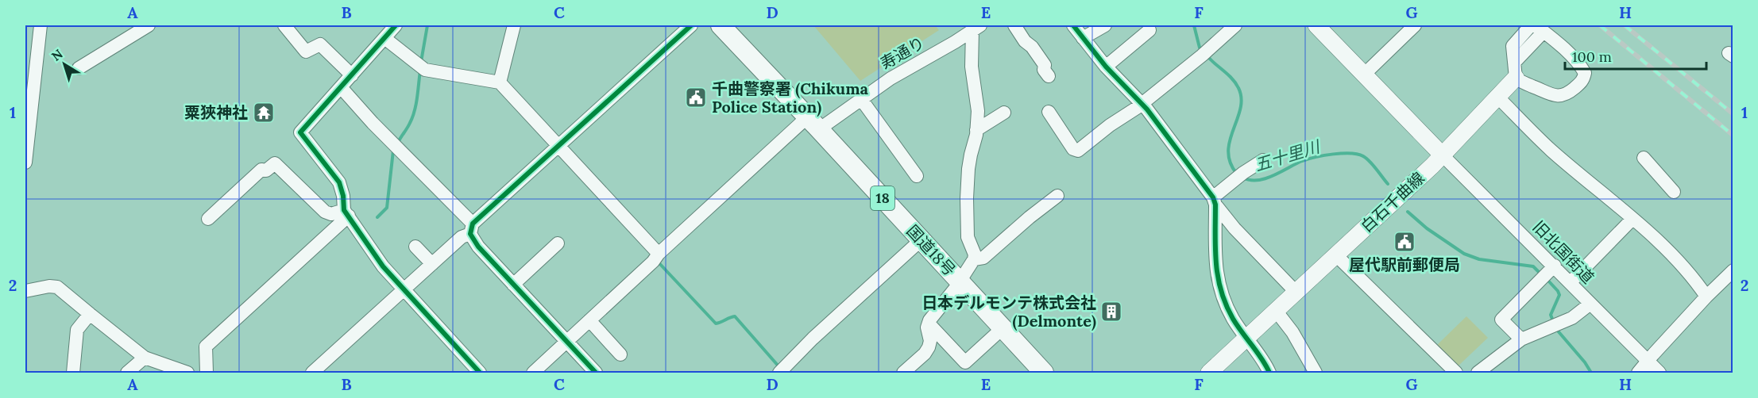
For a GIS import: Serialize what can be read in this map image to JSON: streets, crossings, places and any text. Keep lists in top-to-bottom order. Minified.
{"streets":{"highway":["18","国道18号"],"main road":["白石千曲線"],"street":["寿通り","旧北国街道"]},"crossings":[["寿通り","国道18号"],["白石千曲線","旧北国街道"]],"water":["五十里川"],"places":{"public building":["千曲警察署 (Chikuma Police Station)","屋代駅前郵便局"],"temple":["粟狹神社"],"building":["日本デルモンテ株式会社 (Delmonte)"]},"scale_bar":"100 m","north":"top left","grid":{"columns":["A","B","C","D","E","F","G","H"],"rows":["1","2"]}}
